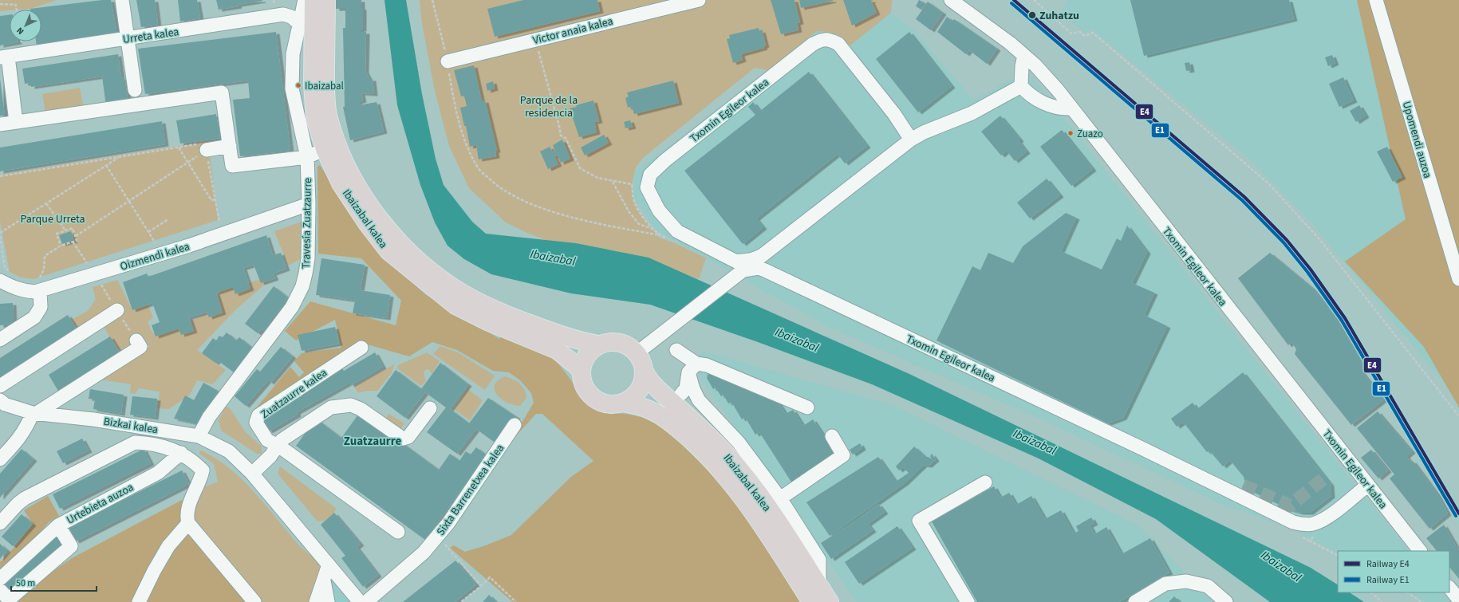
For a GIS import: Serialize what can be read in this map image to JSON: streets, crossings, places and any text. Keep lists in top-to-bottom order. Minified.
{"streets":{"highway":["Ibaizabal kalea"],"street":["Victor anaia kalea","Urreta kalea","Txomin Egileor kalea","Upomendi auzoa","Travesía Zuatzaurre","Oizmendi kalea","Zuatzaurre kalea","Bizkai kalea","Sixta Barrenetxea kalea","Urtebieta auzoa"]},"crossings":[["Urreta kalea","Travesía Zuatzaurre"],["Travesía Zuatzaurre","Oizmendi kalea"],["Travesía Zuatzaurre","Bizkai kalea"]],"districts":["Zuatzaurre"],"water":["Ibaizabal"],"parks":["Parque de la residencia","Parque Urreta"],"places":["Zuhatzu","Ibaizabal","Zuazo"],"lines":["rail line E4","rail line E1"],"legend":["Railway E4","Railway E1"],"scale_bar":"50 m","north":"bottom left"}
